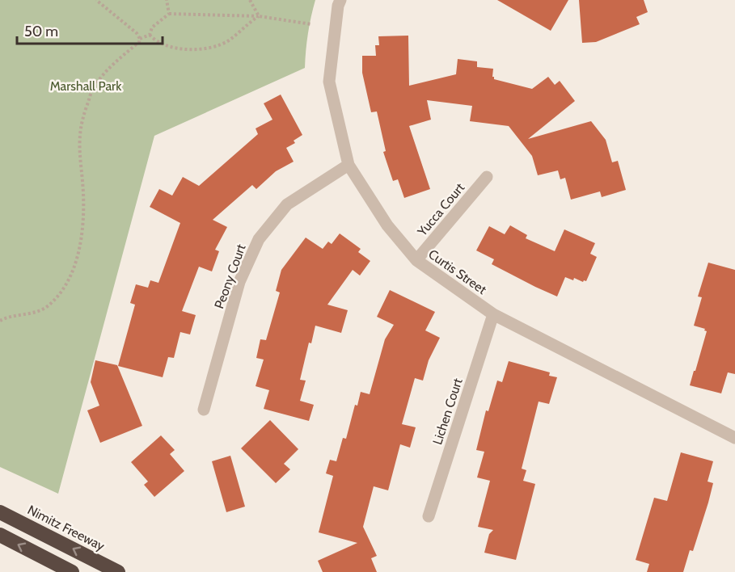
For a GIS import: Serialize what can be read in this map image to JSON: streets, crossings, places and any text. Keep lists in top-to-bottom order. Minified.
{"streets":{"highway":["Nimitz Freeway"],"street":["Yucca Court","Curtis Street","Peony Court","Lichen Court"]},"crossings":[["Yucca Court","Curtis Street"],["Curtis Street","Peony Court"],["Curtis Street","Lichen Court"]],"parks":["Marshall Park"],"scale_bar":"50 m"}
